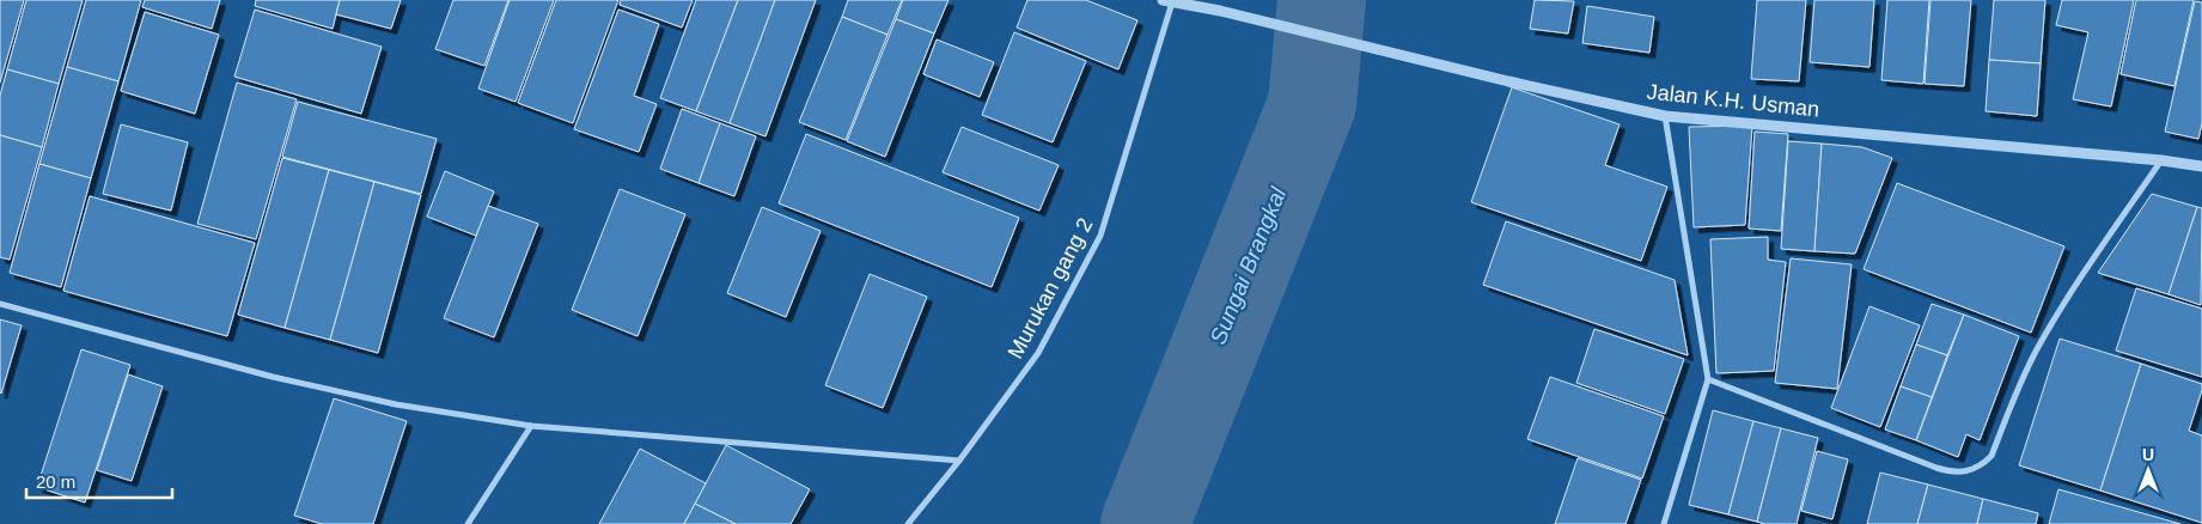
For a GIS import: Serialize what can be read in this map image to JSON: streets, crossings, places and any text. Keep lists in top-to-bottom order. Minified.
{"streets":{"street":["Jalan K.H. Usman","Murukan gang 2"]},"crossings":[["Jalan K.H. Usman","Murukan gang 2"]],"water":["Sungai Brangkal"],"scale_bar":"20 m","north":"top"}
